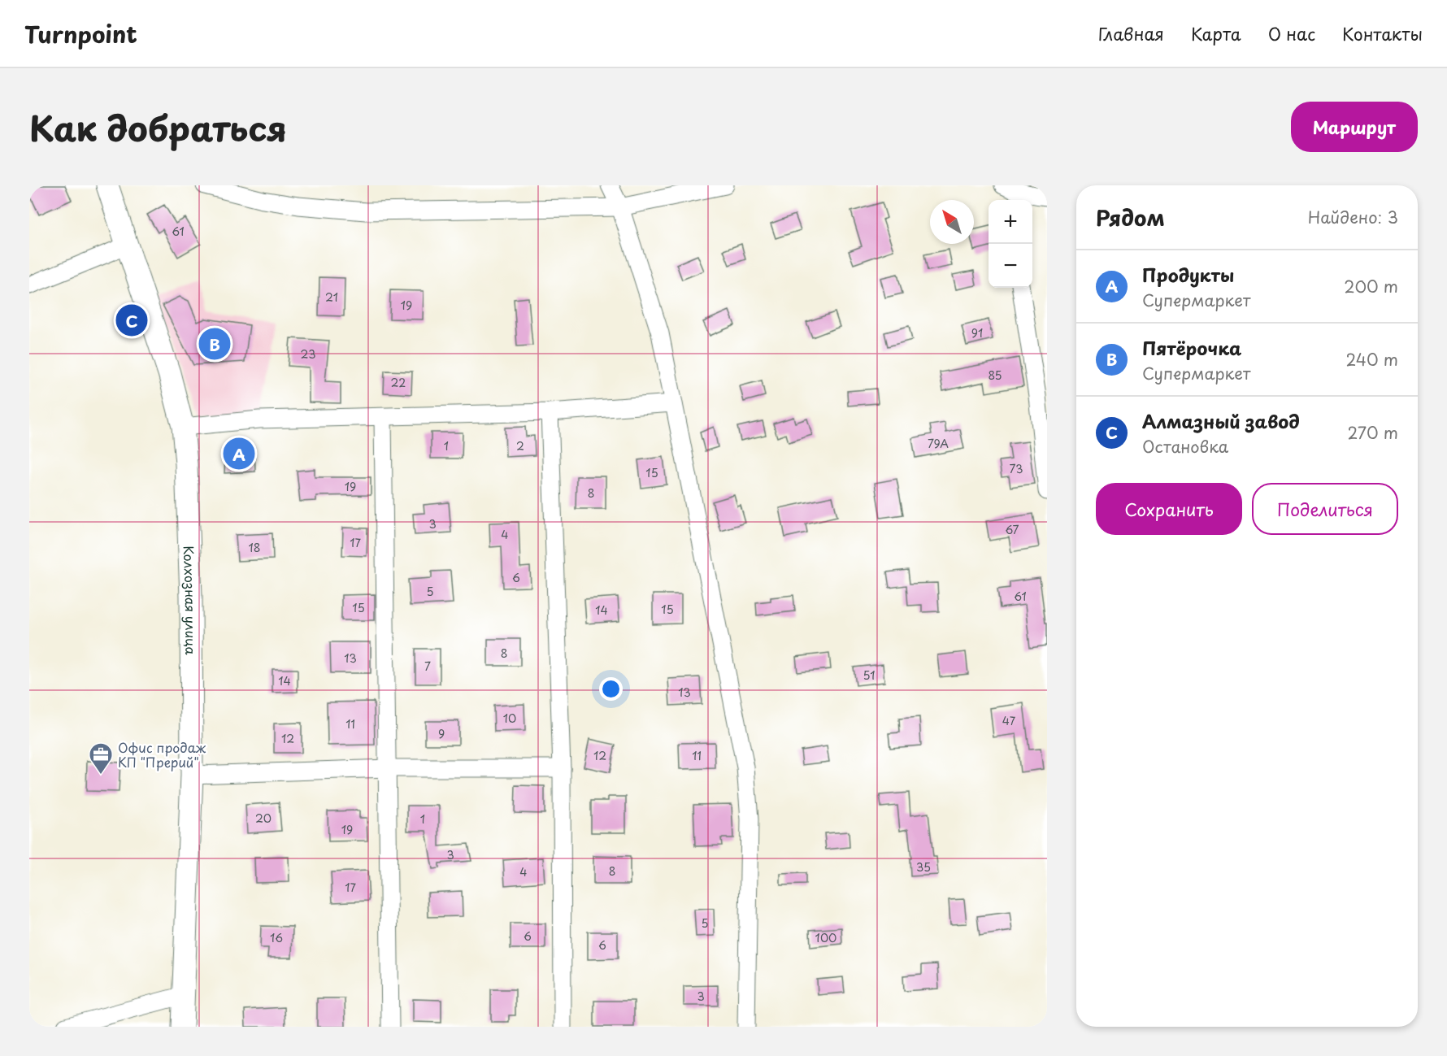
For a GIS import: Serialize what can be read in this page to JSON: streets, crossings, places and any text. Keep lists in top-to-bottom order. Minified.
{"streets":{"main road":["Колхозная улица"]},"places":{"office":["Офис продаж КП \"Прерий\""]},"house_numbers":["61","21","19","91","23","85","22","79А","1","2","73","15","19","8","3","67","4","17","18","6","5","61","15","15","14","8","13","7","51","14","13","10","47","11","9","12","12","11","20","1","19","3","35","8","4","17","5","6","16","100","6","3"],"north":"top left","page":{"header":"Turnpoint","nav":["Главная","Карта","О нас","Контакты"],"title":"Как добраться","buttons":["Маршрут",["Сохранить","Поделиться"]],"heading":["Рядом","Найдено: 3"],"map_buttons":["+","−"],"list":[{"mark":"A","name":"Продукты","note":"Супермаркет","value":"200 m"},{"mark":"B","name":"Пятёрочка","note":"Супермаркет","value":"240 m"},{"mark":"C","name":"Алмазный завод","note":"Остановка","value":"270 m"}],"pins":["C","B","A"]}}
